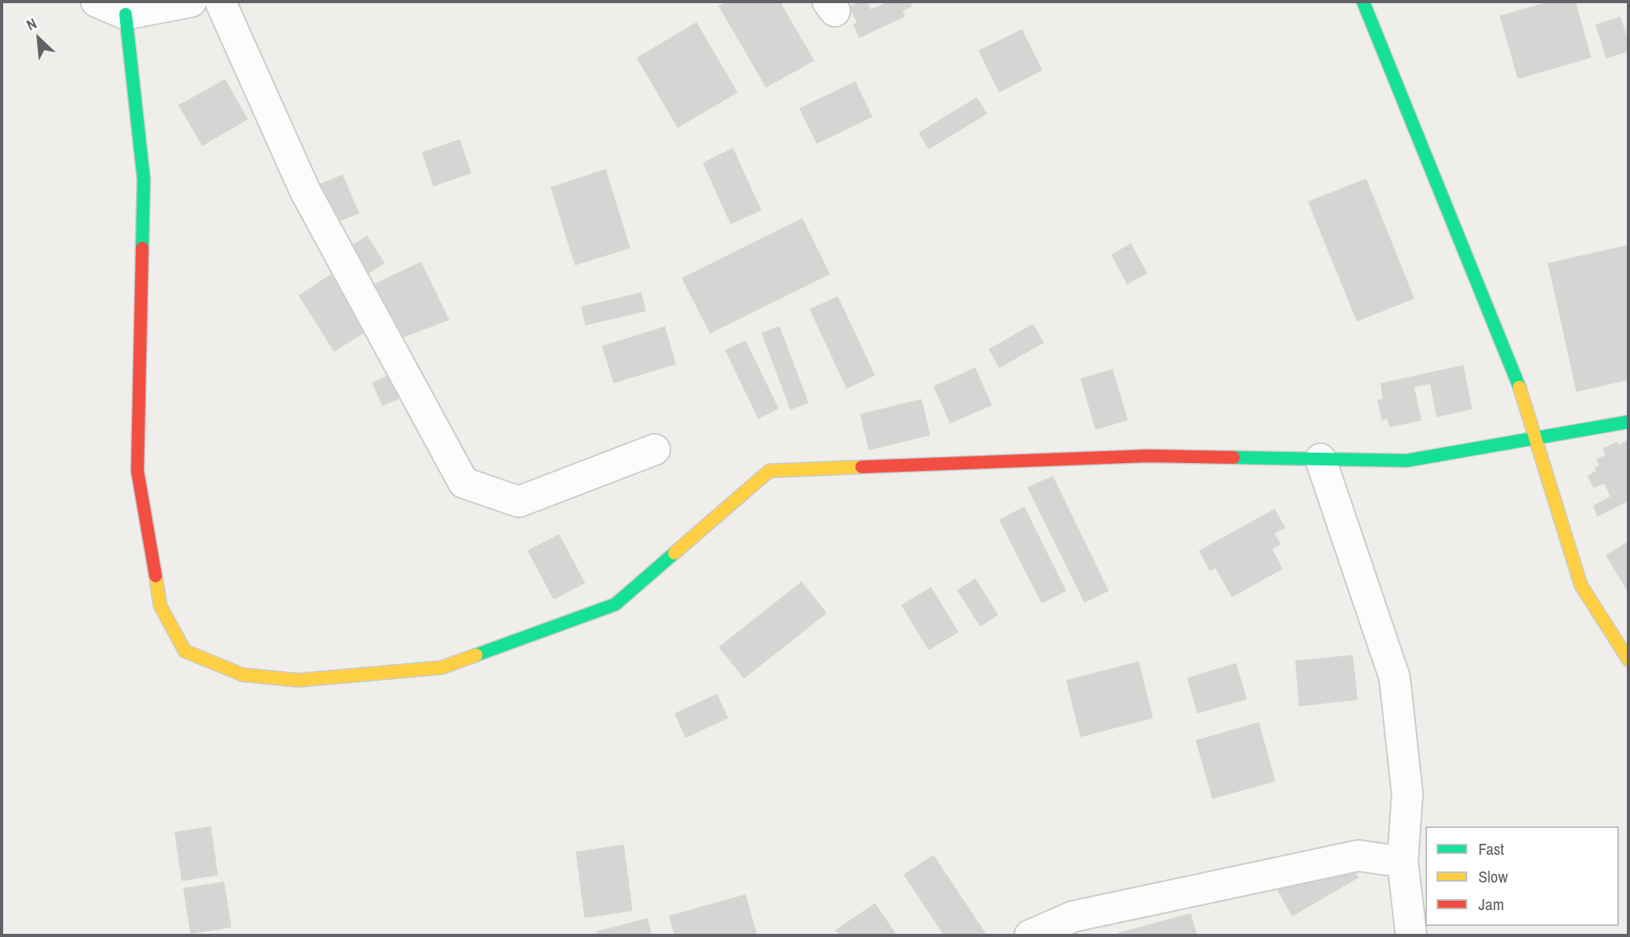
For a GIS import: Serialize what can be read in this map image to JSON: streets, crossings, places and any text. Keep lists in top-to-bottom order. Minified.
{"legend":["Fast","Slow","Jam"],"north":"top left"}
